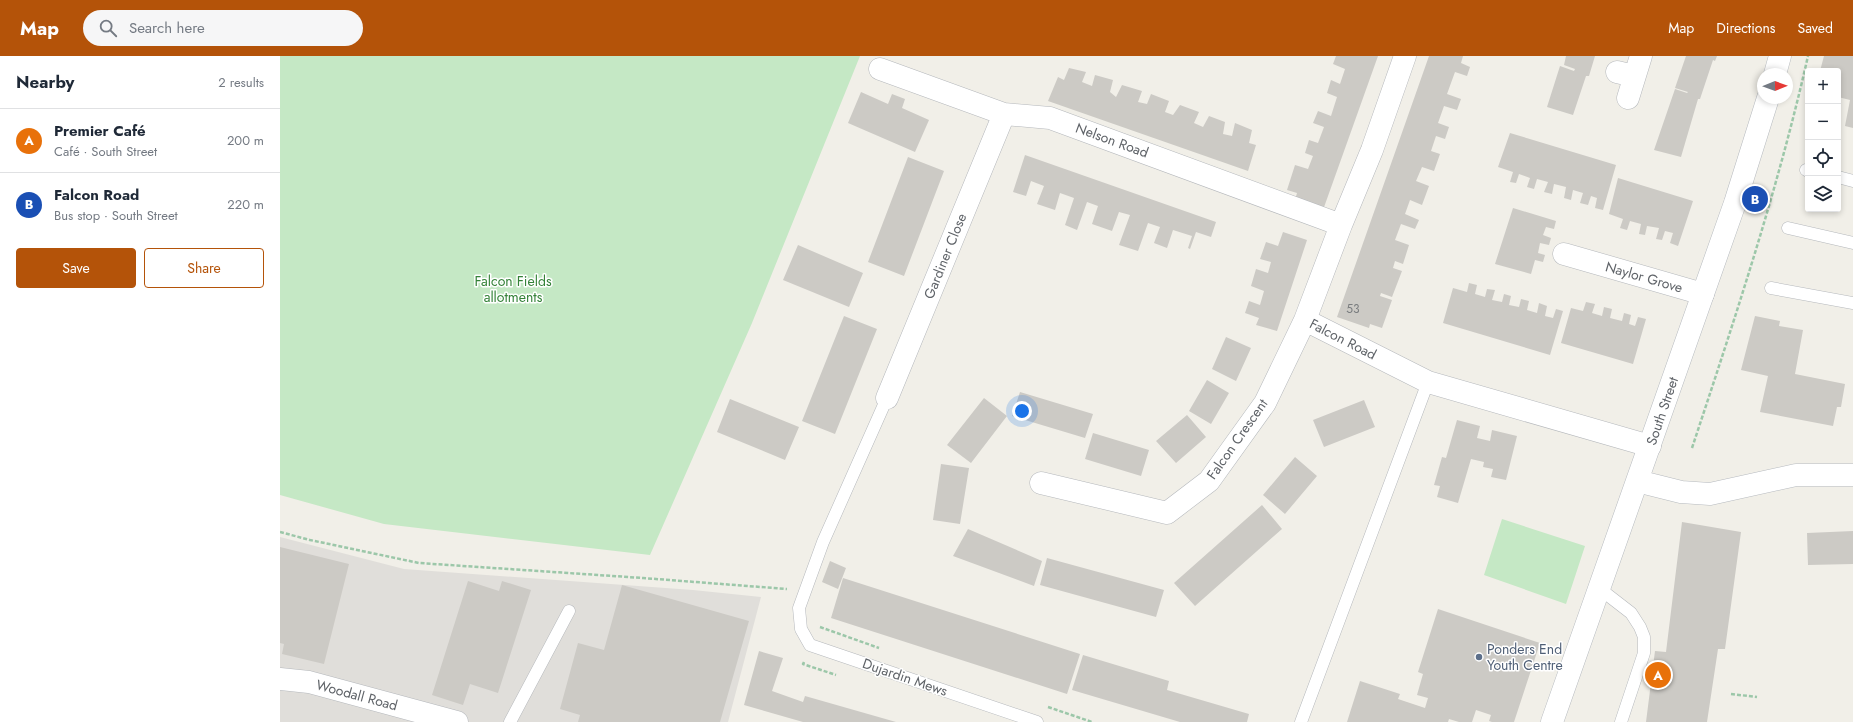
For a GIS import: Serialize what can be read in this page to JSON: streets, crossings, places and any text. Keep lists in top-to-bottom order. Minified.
{"streets":{"street":["Nelson Road","Gardiner Close","Naylor Grove","Falcon Road","South Street","Falcon Crescent","Woodall Road"],"lane":["Dujardin Mews"]},"crossings":[["Nelson Road","Gardiner Close"],["Nelson Road","Falcon Road"],["Naylor Grove","South Street"],["Falcon Road","South Street"],["Falcon Road","Falcon Crescent"]],"parks":["Falcon Fields allotments"],"places":["Ponders End Youth Centre"],"house_numbers":["53"],"north":"right","page":{"header":"Map","search":"Search here","nav":["Map","Directions","Saved"],"heading":["Nearby","2 results"],"map_buttons":["+","−"],"list":[{"mark":"A","name":"Premier Café","note":"Café · South Street","value":"200 m"},{"mark":"B","name":"Falcon Road","note":"Bus stop · South Street","value":"220 m"}],"pins":["B","A"],"buttons":["Save","Share"]}}
